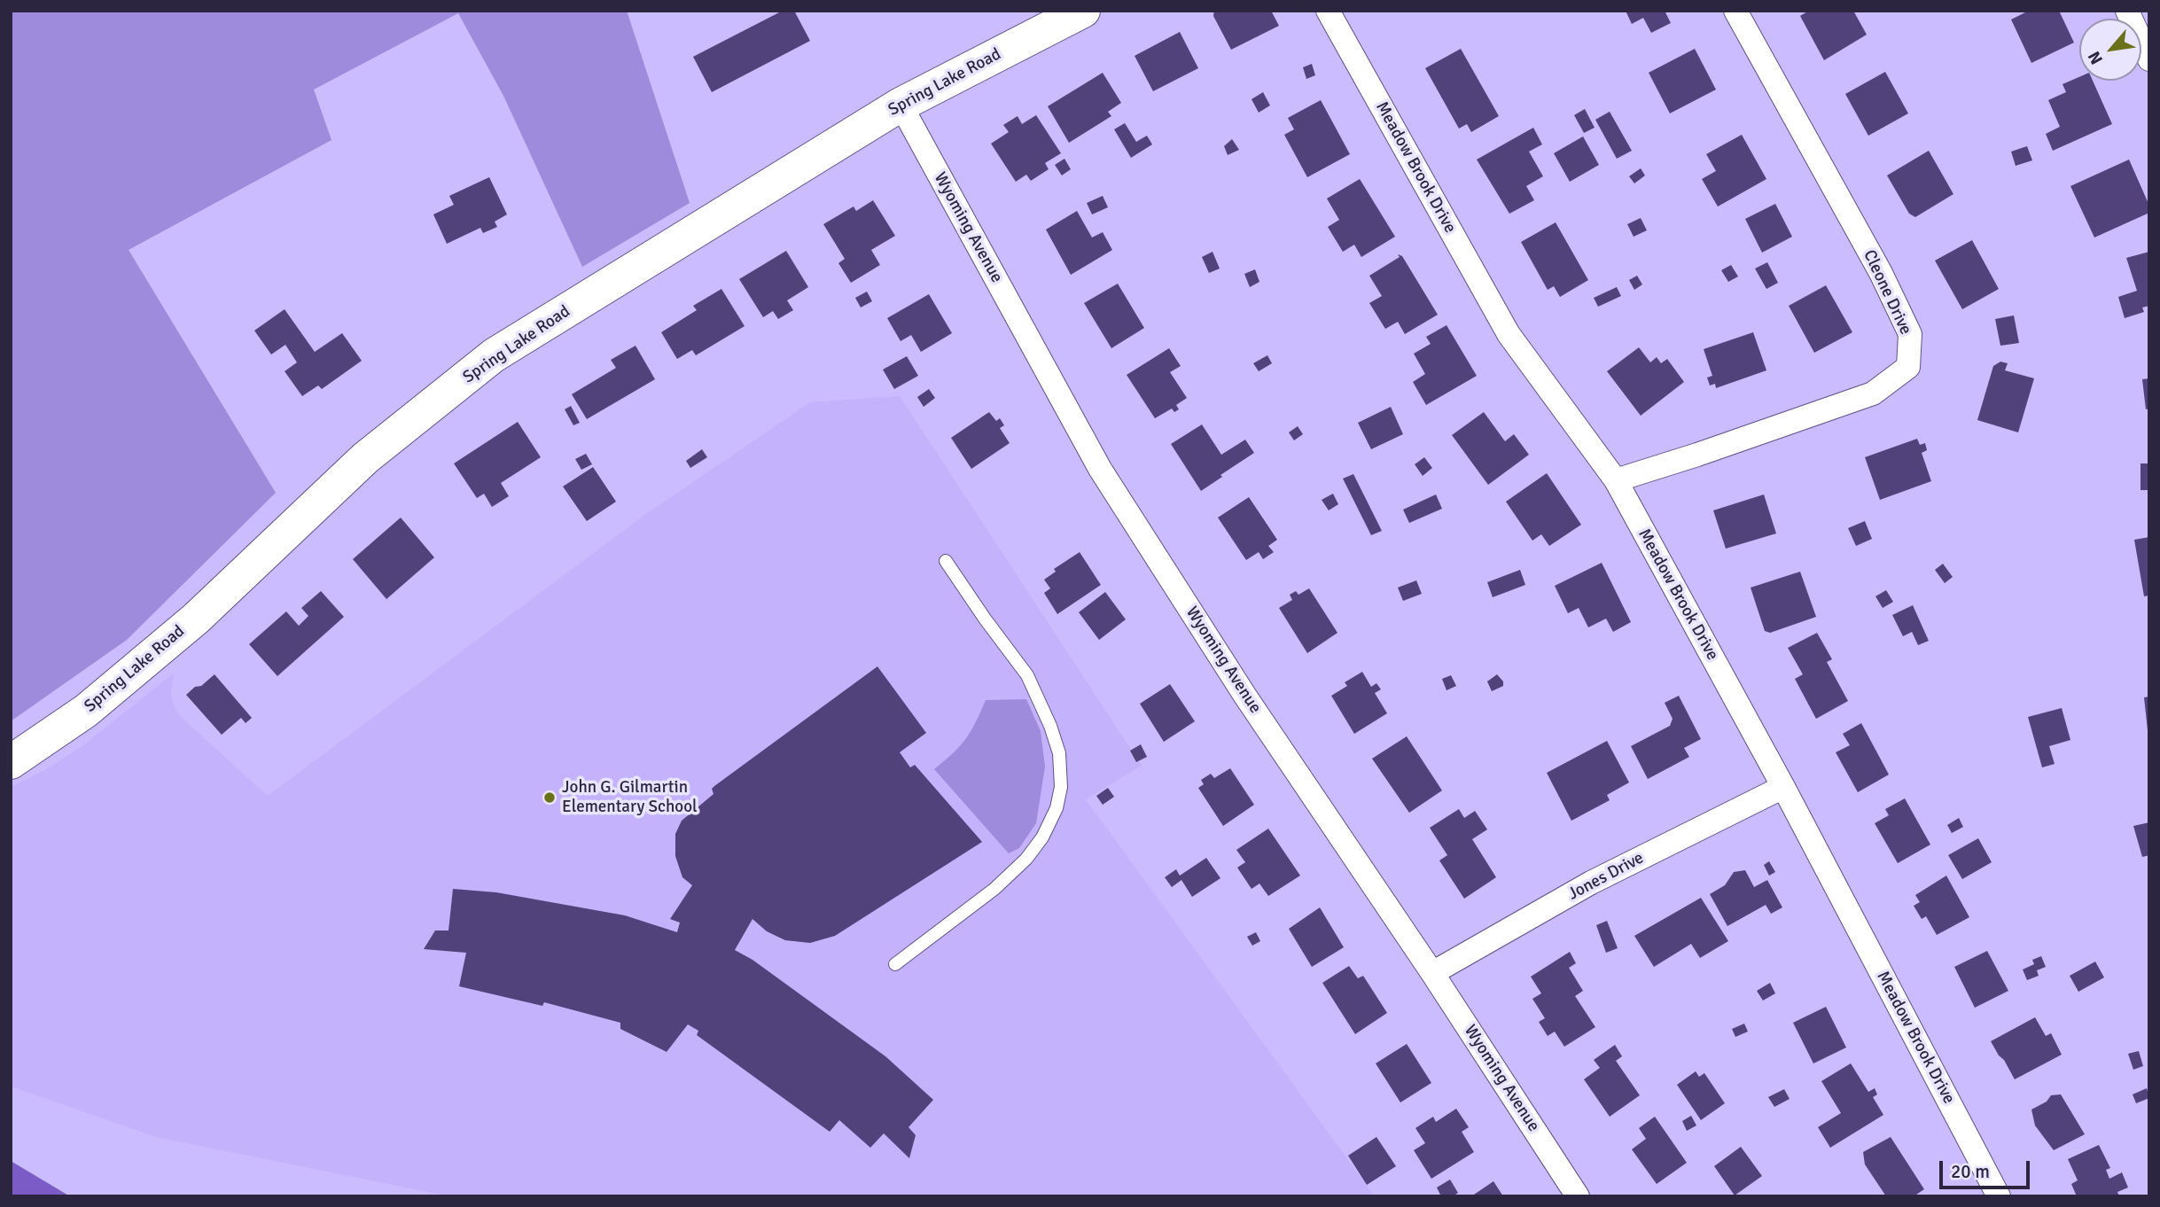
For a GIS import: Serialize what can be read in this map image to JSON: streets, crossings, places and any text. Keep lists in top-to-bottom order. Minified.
{"streets":{"main road":["Spring Lake Road"],"street":["Meadow Brook Drive","Wyoming Avenue","Cleone Drive","Jones Drive"]},"crossings":[["Spring Lake Road","Wyoming Avenue"],["Meadow Brook Drive","Cleone Drive"],["Meadow Brook Drive","Jones Drive"],["Wyoming Avenue","Jones Drive"]],"places":["John G. Gilmartin Elementary School"],"scale_bar":"20 m","north":"bottom left"}
